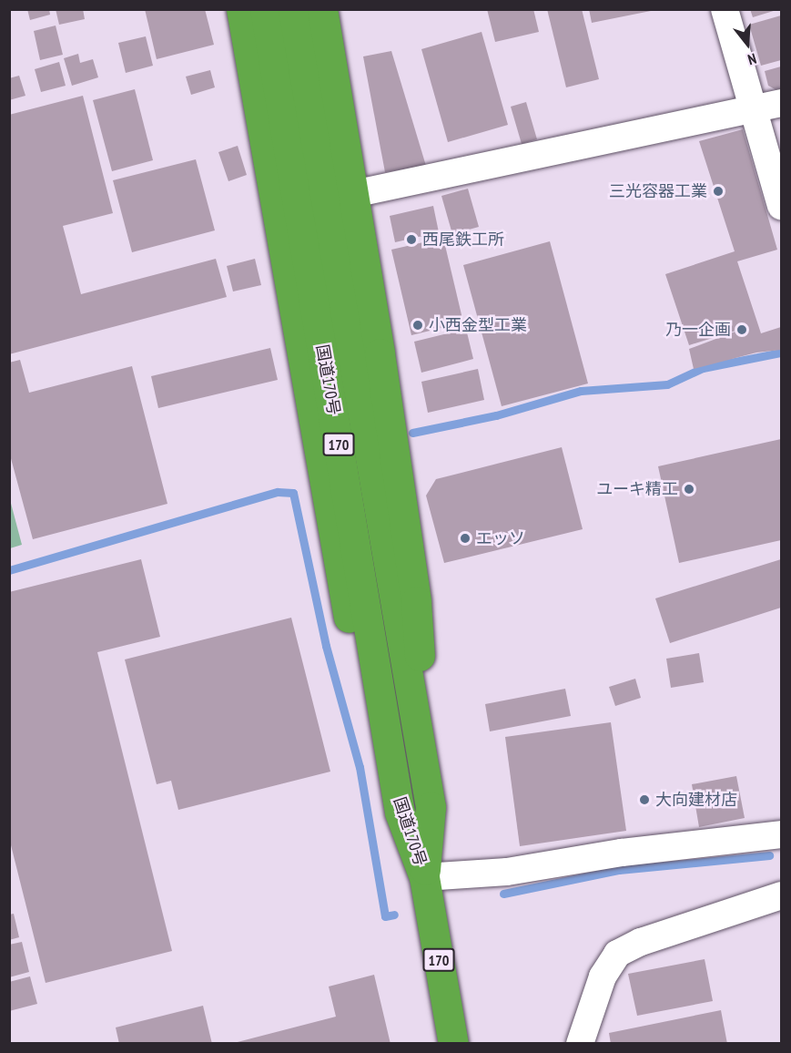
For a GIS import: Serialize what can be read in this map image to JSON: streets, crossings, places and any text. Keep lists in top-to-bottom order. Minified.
{"streets":{"highway":["国道170号","170"]},"places":["三光容器工業","西尾鉄工所","小西金型工業","乃一企画","ユーキ精工","エッソ","大向建材店"],"north":"bottom"}
